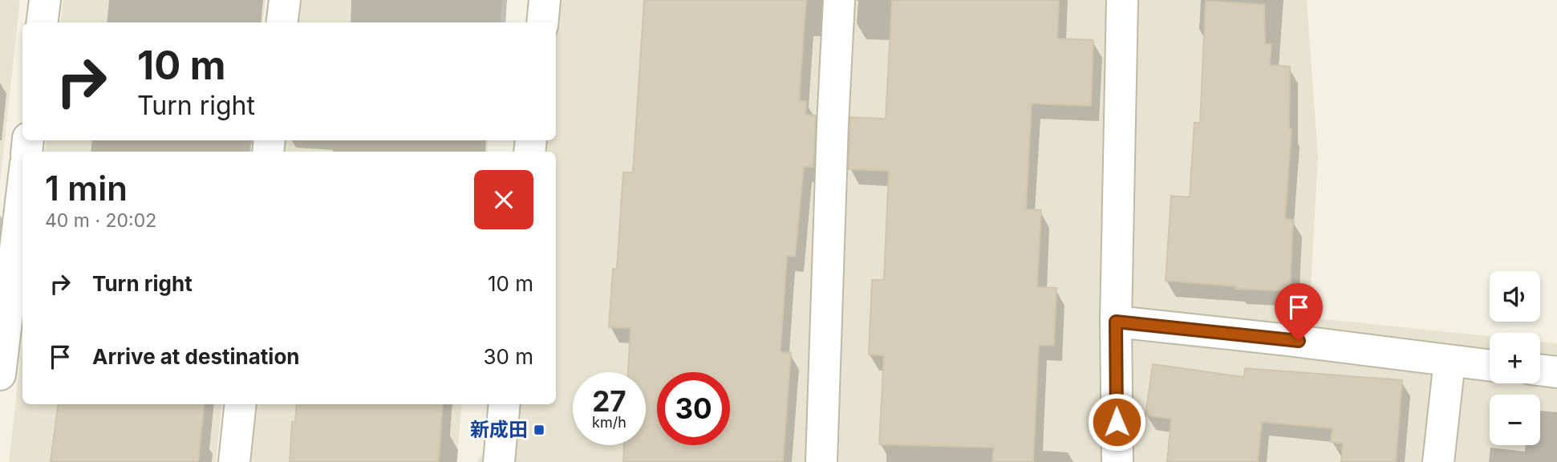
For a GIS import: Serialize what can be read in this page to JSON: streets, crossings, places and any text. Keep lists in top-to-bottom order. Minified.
{"places":{"transit":["新成田"]},"page":{"turn":["10 m","Turn right"],"heading":["1 min","40 m · 20:02"],"list":[{"name":"Turn right","value":"10 m"},{"name":"Arrive at destination","value":"30 m"}],"map_buttons":["+","−"],"speed":"27 km/h","limit":"30"}}
